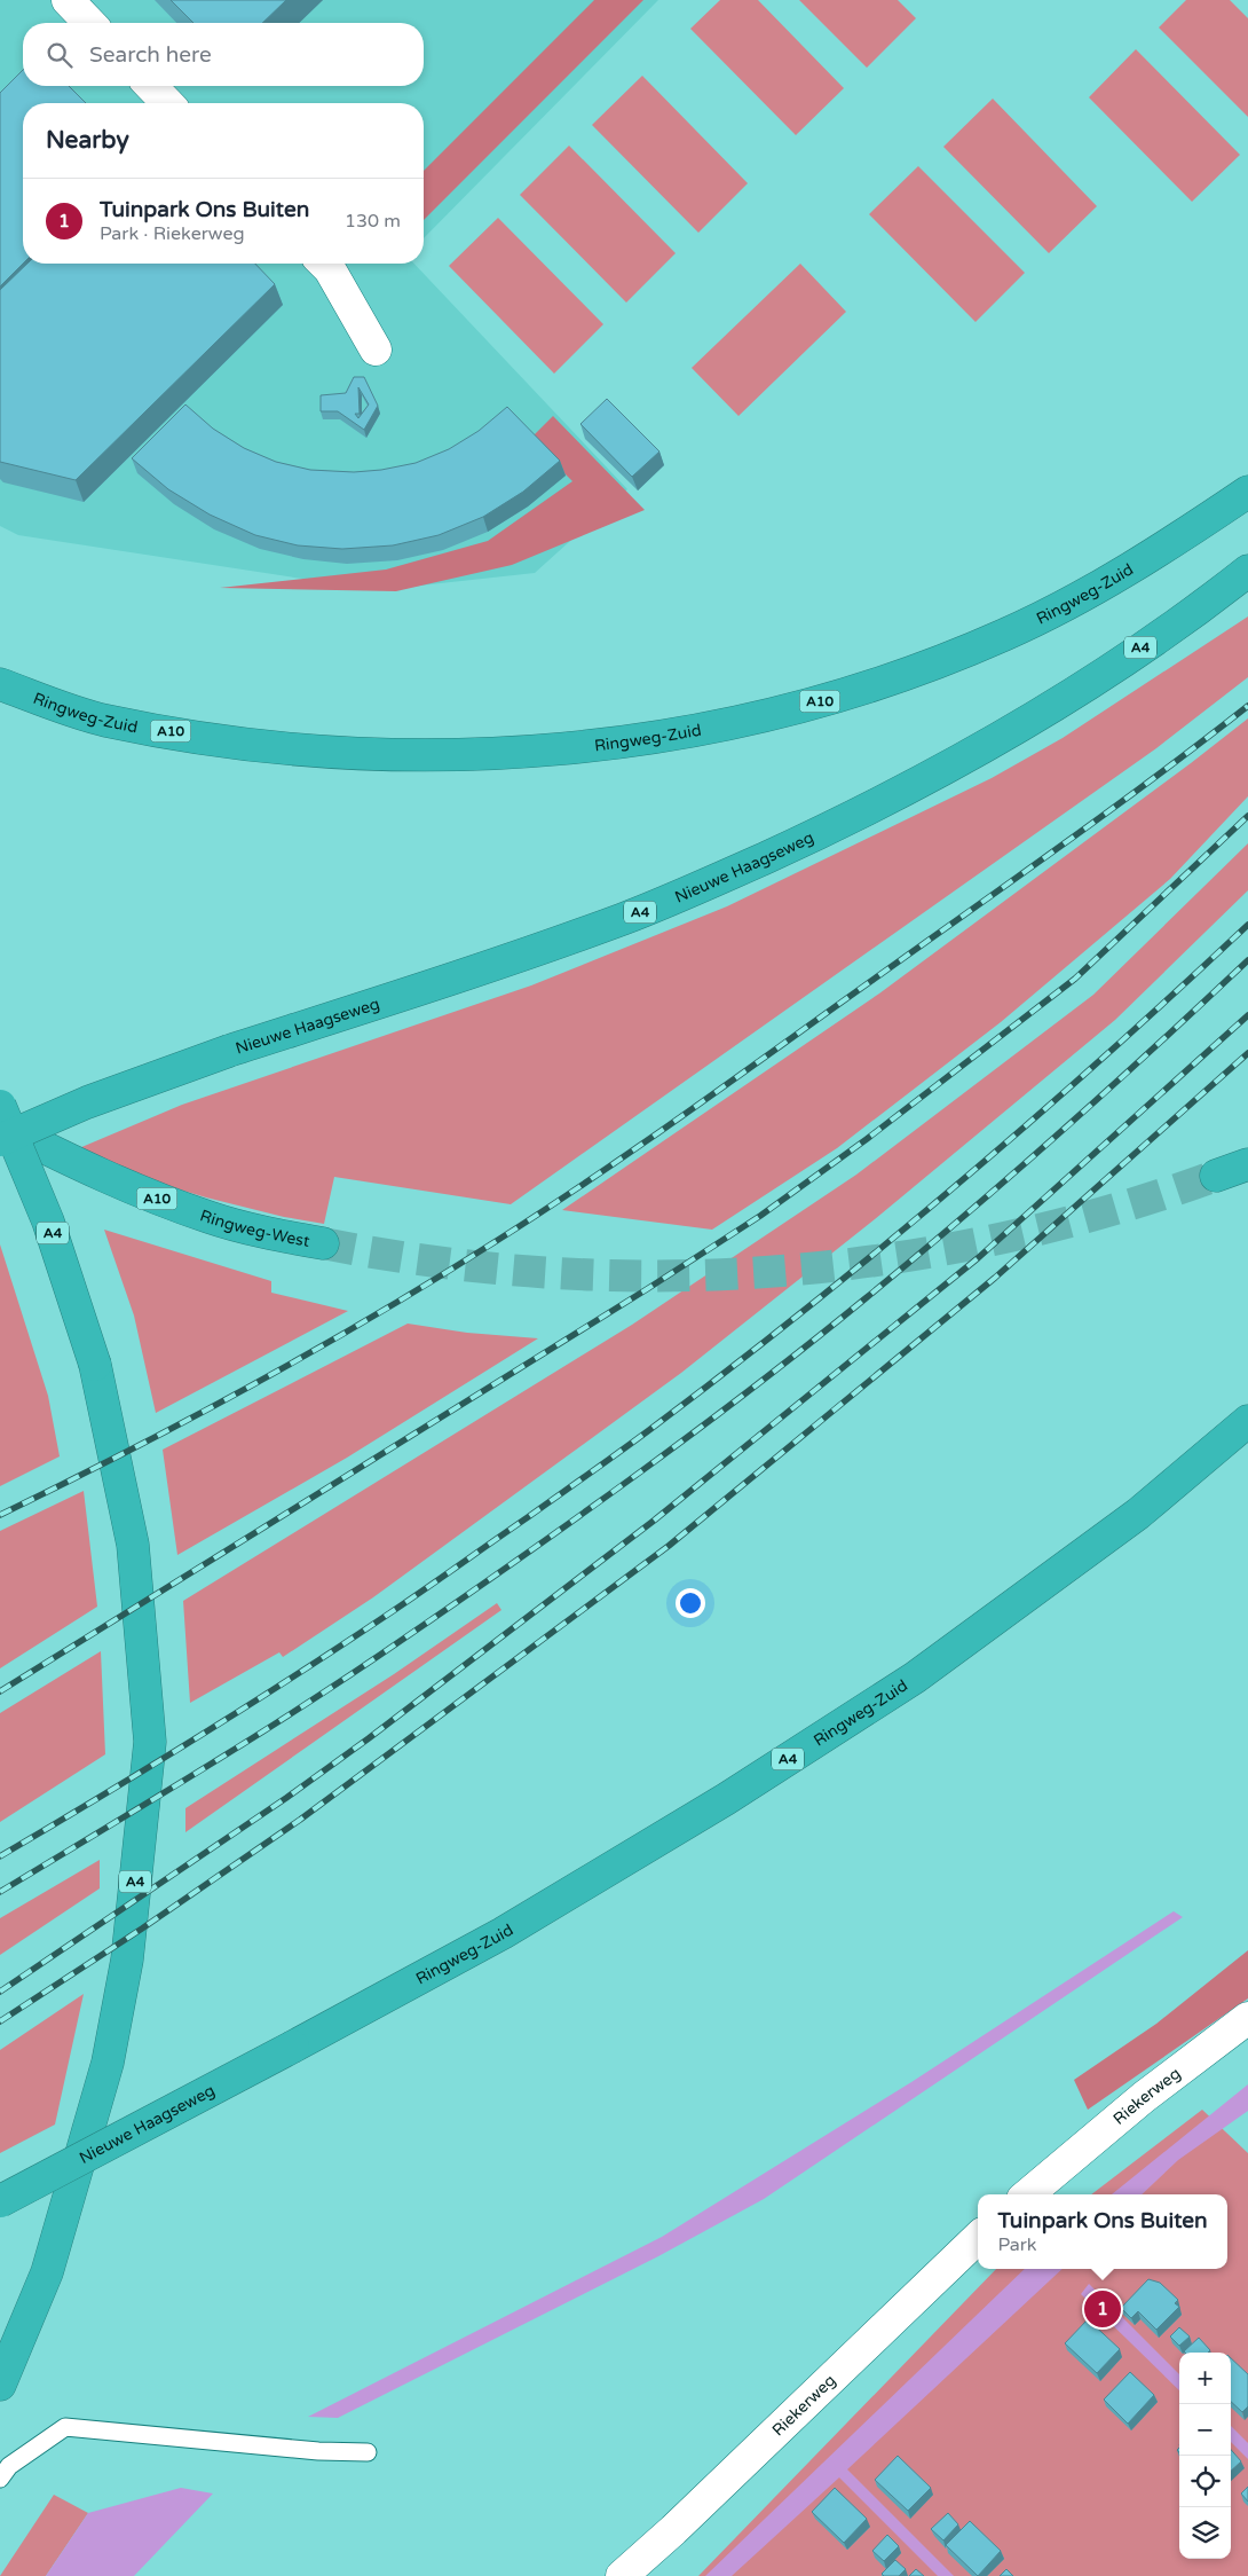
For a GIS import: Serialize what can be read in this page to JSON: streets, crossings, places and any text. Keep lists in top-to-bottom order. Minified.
{"streets":{"highway":["Ringweg-Zuid","A4","A10","Nieuwe Haagseweg","Ringweg-West"],"street":["Riekerweg"]},"crossings":[["Ringweg-Zuid","Nieuwe Haagseweg"]],"page":{"search":"Search here","heading":"Nearby","list":[{"mark":"1","name":"Tuinpark Ons Buiten","note":"Park · Riekerweg","value":"130 m"}],"popup":["Tuinpark Ons Buiten","Park"],"pins":"1","map_buttons":["+","−"]}}
